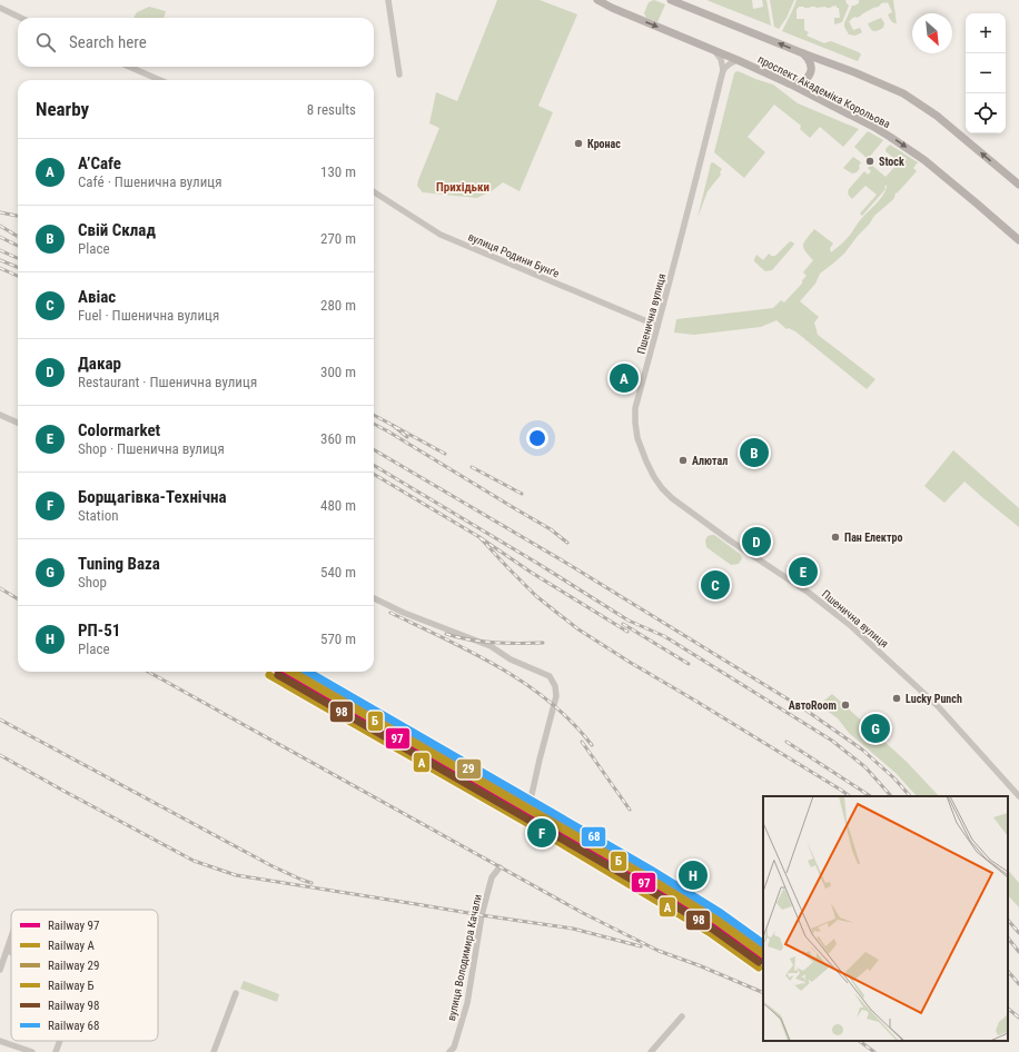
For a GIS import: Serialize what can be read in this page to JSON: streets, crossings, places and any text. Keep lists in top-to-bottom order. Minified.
{"streets":{"main road":["проспект Академіка Корольова"],"street":["вулиця Родини Бунґе","Пшенична вулиця","вулиця Володимира Качали"]},"crossings":[["вулиця Родини Бунґе","Пшенична вулиця"]],"districts":["Прихідьки"],"places":["Кронас","Stock","Алютал","Пан Електро","Lucky Punch","АвтоRoom"],"lines":["rail line 97","rail line 29","rail line Б","rail line 68","rail line A","rail line 98"],"legend":["Railway 97","Railway A","Railway 29","Railway Б","Railway 98","Railway 68"],"north":"bottom right","page":{"map_buttons":["+","−"],"search":"Search here","heading":["Nearby","8 results"],"list":[{"mark":"A","name":"A’Cafe","note":"Café · Пшенична вулиця","value":"130 m"},{"mark":"B","name":"Свій Склад","note":"Place","value":"270 m"},{"mark":"C","name":"Авіас","note":"Fuel · Пшенична вулиця","value":"280 m"},{"mark":"D","name":"Дакар","note":"Restaurant · Пшенична вулиця","value":"300 m"},{"mark":"E","name":"Colormarket","note":"Shop · Пшенична вулиця","value":"360 m"},{"mark":"F","name":"Борщагівка-Технічна","note":"Station","value":"480 m"},{"mark":"G","name":"Tuning Baza","note":"Shop","value":"540 m"},{"mark":"H","name":"РП-51","note":"Place","value":"570 m"}],"pins":["A","B","D","E","C","G","F","H"]}}
